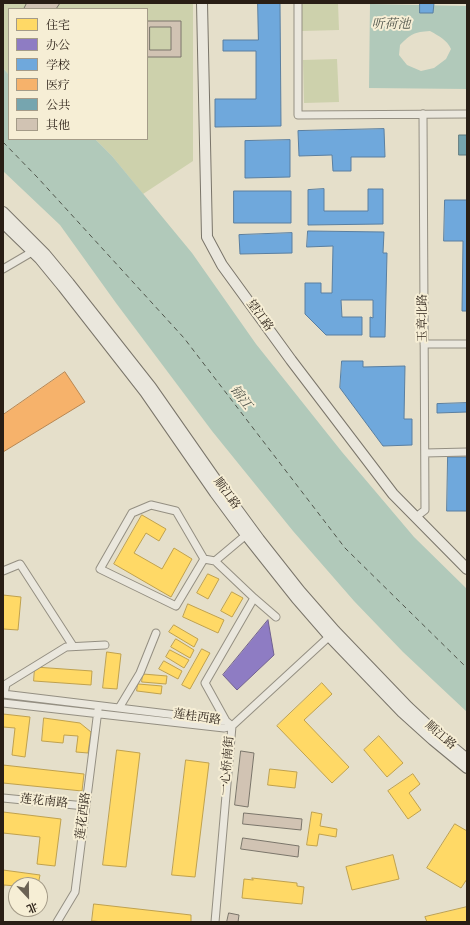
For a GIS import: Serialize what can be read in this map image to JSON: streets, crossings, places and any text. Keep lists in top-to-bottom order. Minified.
{"streets":{"main road":["望江路","顺江路"],"street":["玉章北路","莲桂西路","一心桥南街","莲花南路","莲花西路"]},"crossings":[["望江路","玉章北路"],["顺江路","一心桥南街"],["莲桂西路","一心桥南街"],["莲桂西路","莲花西路"],["莲花南路","莲花西路"]],"water":["听荷池","锦江"],"legend":["住宅","办公","学校","医疗","公共","其他"],"north":"bottom"}
